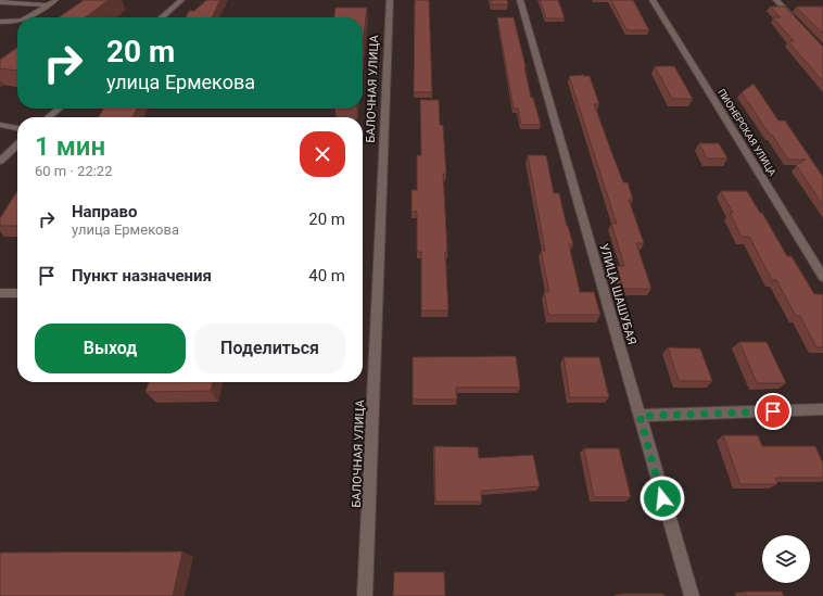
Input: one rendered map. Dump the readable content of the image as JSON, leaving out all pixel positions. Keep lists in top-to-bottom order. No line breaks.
{"streets":{"street":["БАЛОЧНАЯ УЛИЦА","ПИОНЕРСКАЯ УЛИЦА","УЛИЦА ШАШУБАЯ"]},"page":{"turn":["20 m","улица Ермекова"],"heading":["1 мин","60 m · 22:22"],"list":[{"name":"Направо","note":"улица Ермекова","value":"20 m"},{"name":"Пункт назначения","value":"40 m"}],"buttons":["Выход","Поделиться"]}}
